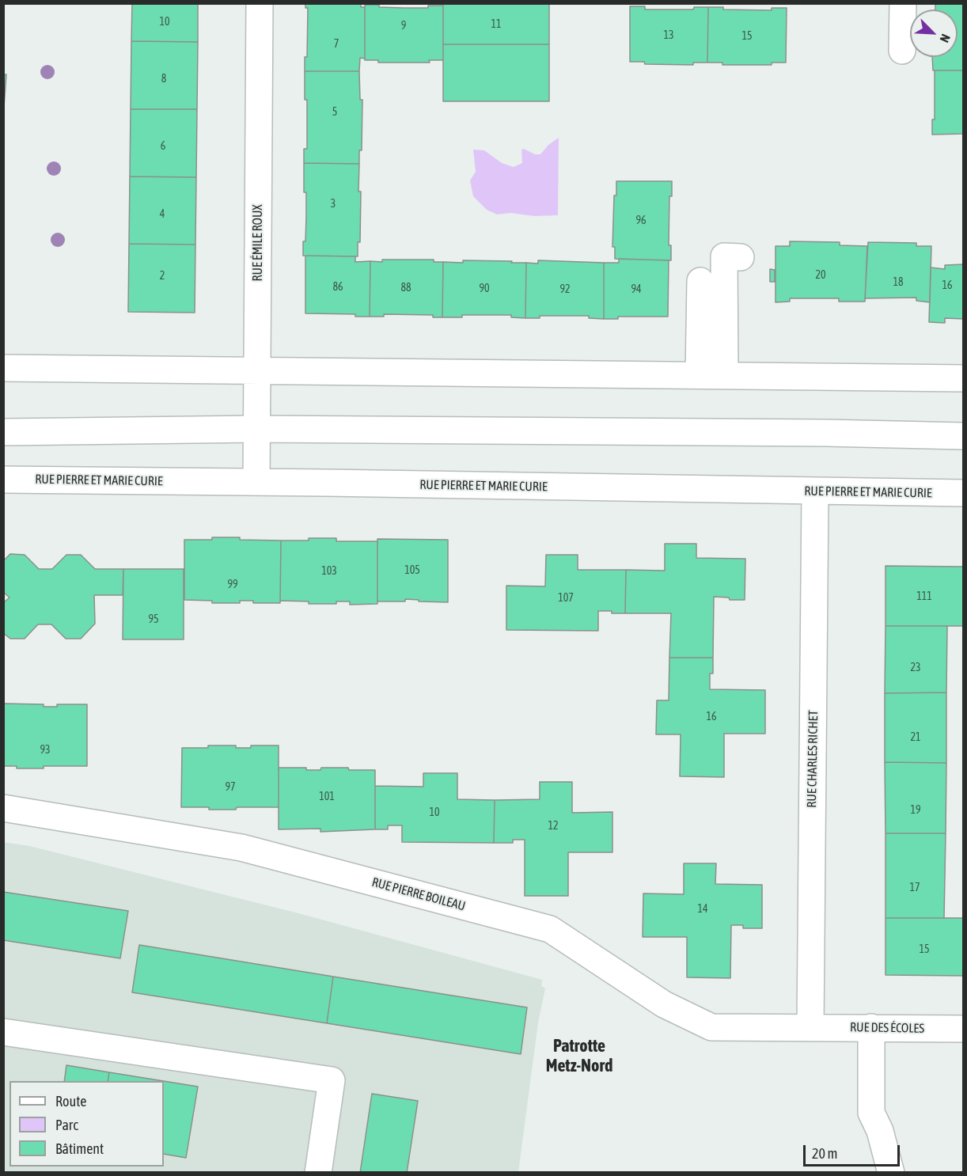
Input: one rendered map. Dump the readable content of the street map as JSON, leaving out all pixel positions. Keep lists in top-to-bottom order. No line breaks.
{"streets":{"street":["RUE ÉMILE ROUX","RUE PIERRE ET MARIE CURIE","RUE CHARLES RICHET","RUE PIERRE BOILEAU","RUE DES ÉCOLES"]},"crossings":[["RUE ÉMILE ROUX","RUE PIERRE ET MARIE CURIE"],["RUE PIERRE ET MARIE CURIE","RUE CHARLES RICHET"],["RUE CHARLES RICHET","RUE PIERRE BOILEAU"],["RUE CHARLES RICHET","RUE DES ÉCOLES"],["RUE PIERRE BOILEAU","RUE DES ÉCOLES"]],"districts":["Patrotte Metz-Nord"],"house_numbers":["10","11","9","13","15","7","8","5","6","3","4","96","20","2","18","16","86","88","90","92","94","105","103","99","111","107","95","23","16","21","93","97","101","19","10","12","17","14","15"],"legend":["Route","Parc","Bâtiment"],"scale_bar":"20 m","north":"bottom right"}
